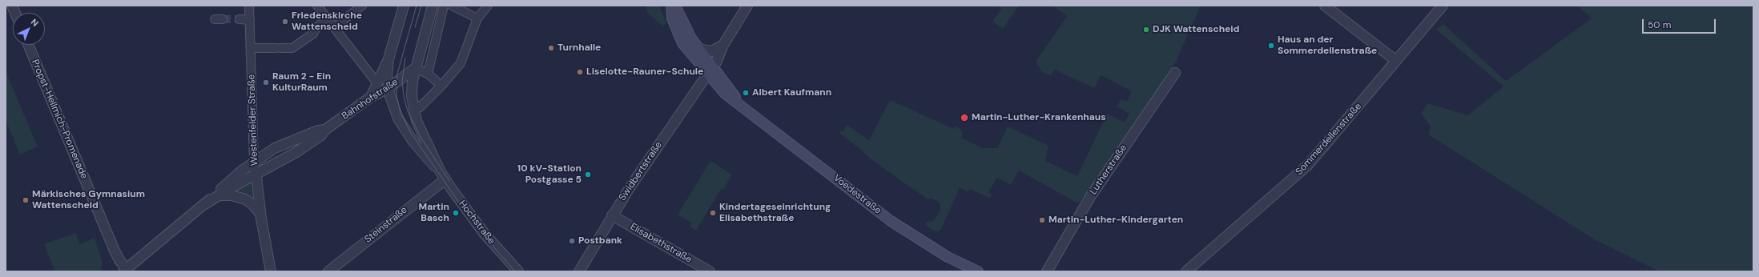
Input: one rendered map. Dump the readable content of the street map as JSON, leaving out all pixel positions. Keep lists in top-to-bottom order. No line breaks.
{"streets":{"main road":["Voedestraße"],"street":["Bahnhofstraße","Propst-Hellmich-Promenade","Westenfelder Straße","Sommerdellenstraße","Lutherstraße","Swidbertstraße","Hochstraße","Steinstraße","Elisabethstraße"]},"crossings":[["Bahnhofstraße","Propst-Hellmich-Promenade"],["Bahnhofstraße","Westenfelder Straße"],["Bahnhofstraße","Hochstraße"],["Swidbertstraße","Voedestraße"],["Swidbertstraße","Elisabethstraße"],["Hochstraße","Steinstraße"]],"places":["Friedenskirche Wattenscheid","DJK Wattenscheid","Haus an der Sommerdellenstraße","Turnhalle","Liselotte-Rauner-Schule","Raum 2 - Ein KulturRaum","Albert Kaufmann","Martin-Luther-Krankenhaus","10 kV-Station Postgasse 5","Märkisches Gymnasium Wattenscheid","Martin Basch","Kindertageseinrichtung Elisabethstraße","Martin-Luther-Kindergarten","Postbank"],"scale_bar":"50 m","north":"top right"}
